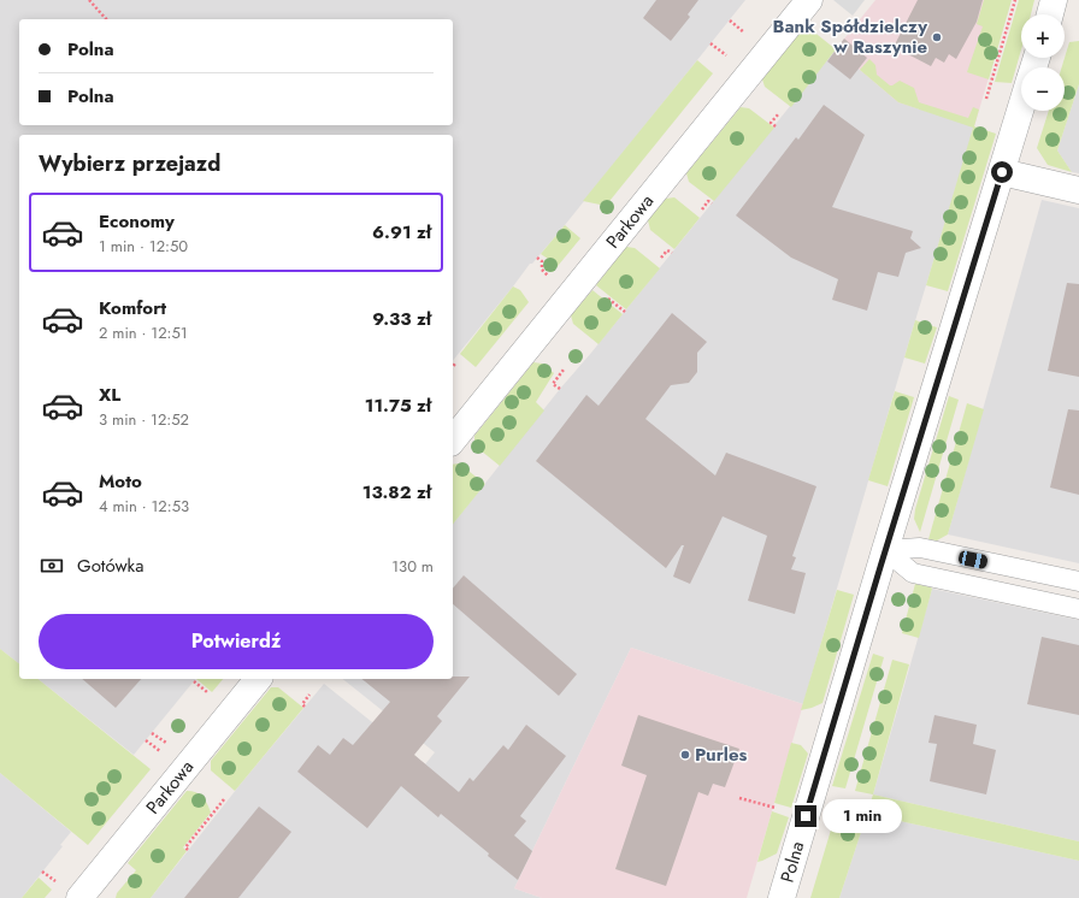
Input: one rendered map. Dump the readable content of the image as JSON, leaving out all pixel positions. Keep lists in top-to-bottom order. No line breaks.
{"streets":{"street":["Parkowa","Polna"]},"places":["Bank Spółdzielczy w Raszynie","Purles"],"page":{"map_buttons":["+","−"],"banner":["Polna","Polna"],"heading":"Wybierz przejazd","list":[{"name":"Economy","note":"1 min · 12:50","value":"6.91 zł"},{"name":"Komfort","note":"2 min · 12:51","value":"9.33 zł"},{"name":"XL","note":"3 min · 12:52","value":"11.75 zł"},{"name":"Moto","note":"4 min · 12:53","value":"13.82 zł"}],"pay":["Gotówka","130 m"],"buttons":"Potwierdź","bubble":"1 min"}}
